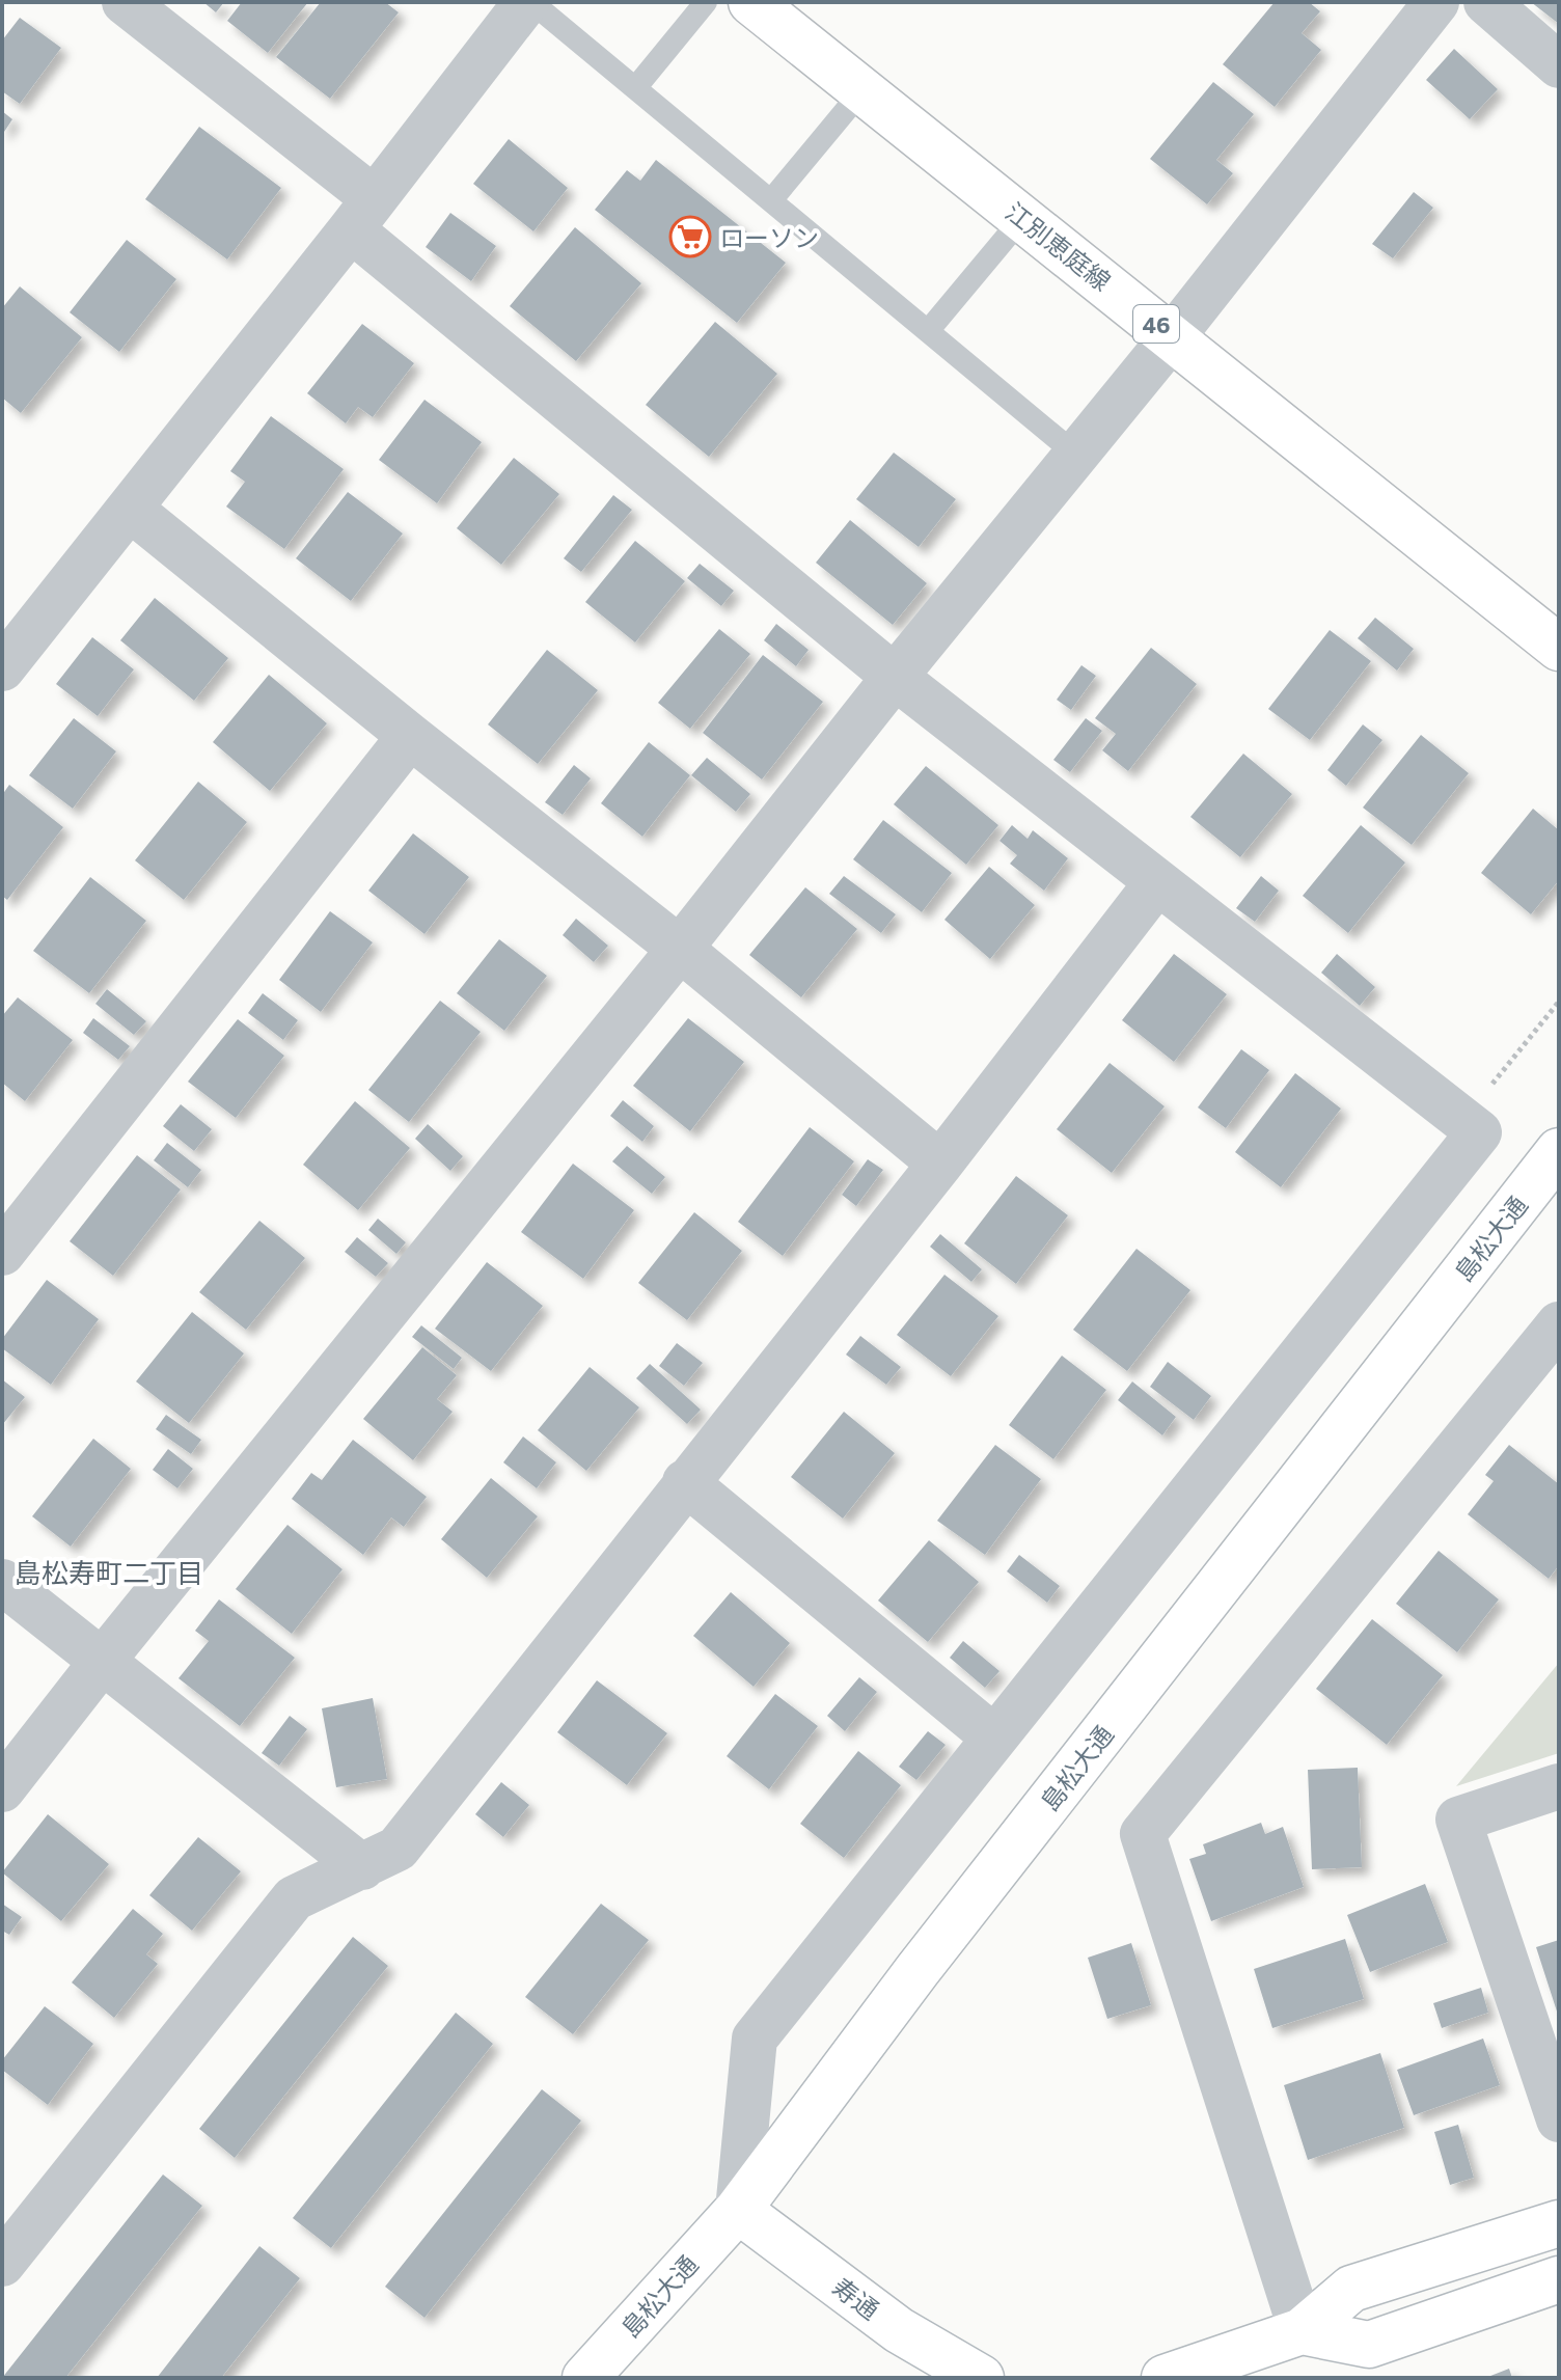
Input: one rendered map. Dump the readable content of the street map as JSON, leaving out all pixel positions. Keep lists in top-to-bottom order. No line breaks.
{"streets":{"street":["江別恵庭線","46","島松大通","寿通"]},"crossings":[["島松大通","寿通"]],"districts":["島松寿町二丁目"],"places":{"supermarket":["ローソン"]}}
